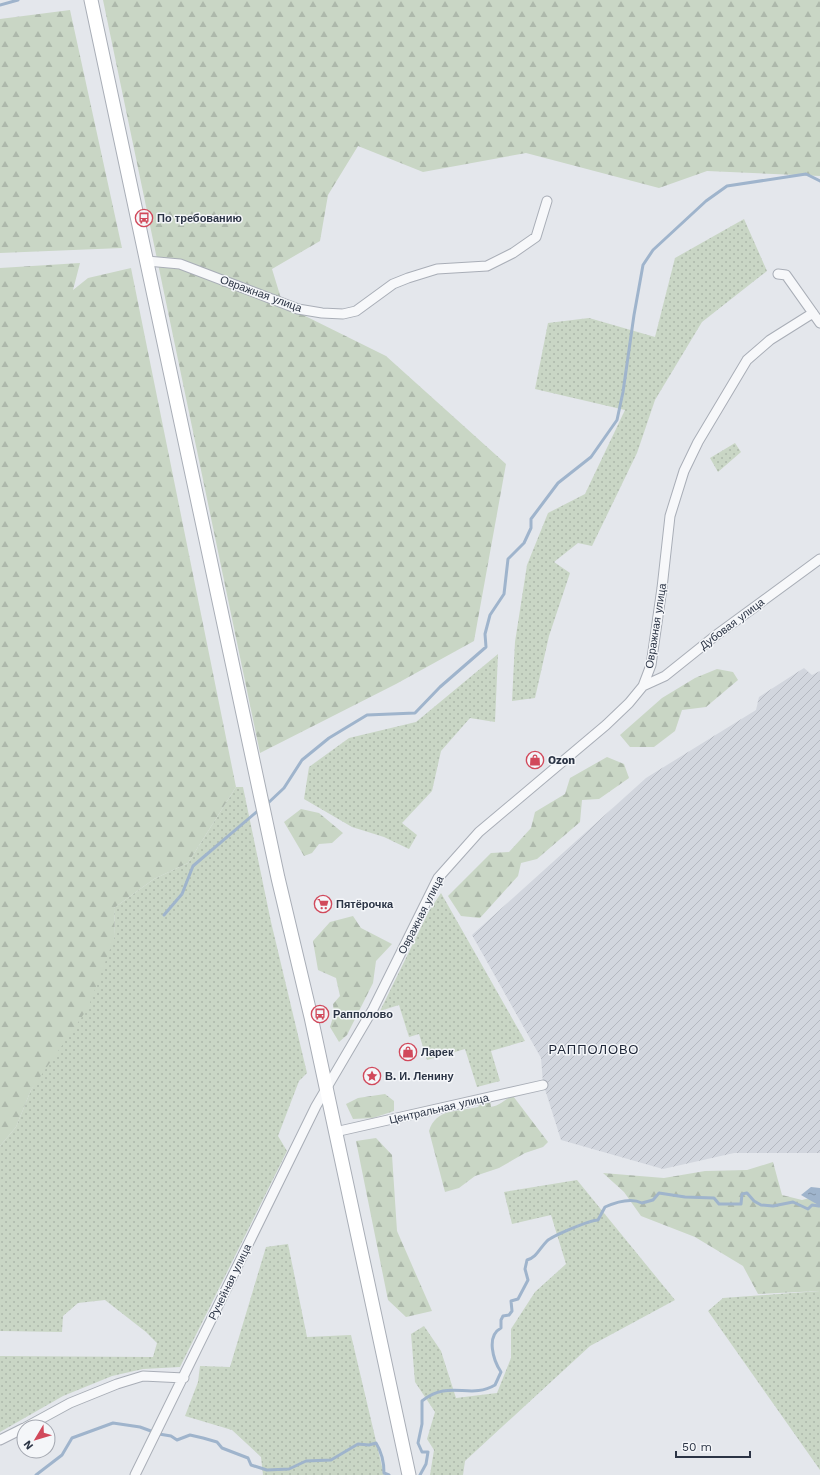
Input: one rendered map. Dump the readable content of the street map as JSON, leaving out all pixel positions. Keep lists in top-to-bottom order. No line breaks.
{"streets":{"street":["Овражная улица","Дубовая улица","Центральная улица","Ручейная улица"]},"crossings":[["Овражная улица","Дубовая улица"],["Овражная улица","Ручейная улица"]],"districts":["РАППОЛОВО"],"places":{"bus stop":["По требованию","Рапполово"],"shop":["Ozon","Ларек"],"supermarket":["Пятёрочка"],"place":["В. И. Ленину"]},"scale_bar":"50 m","north":"bottom left"}
